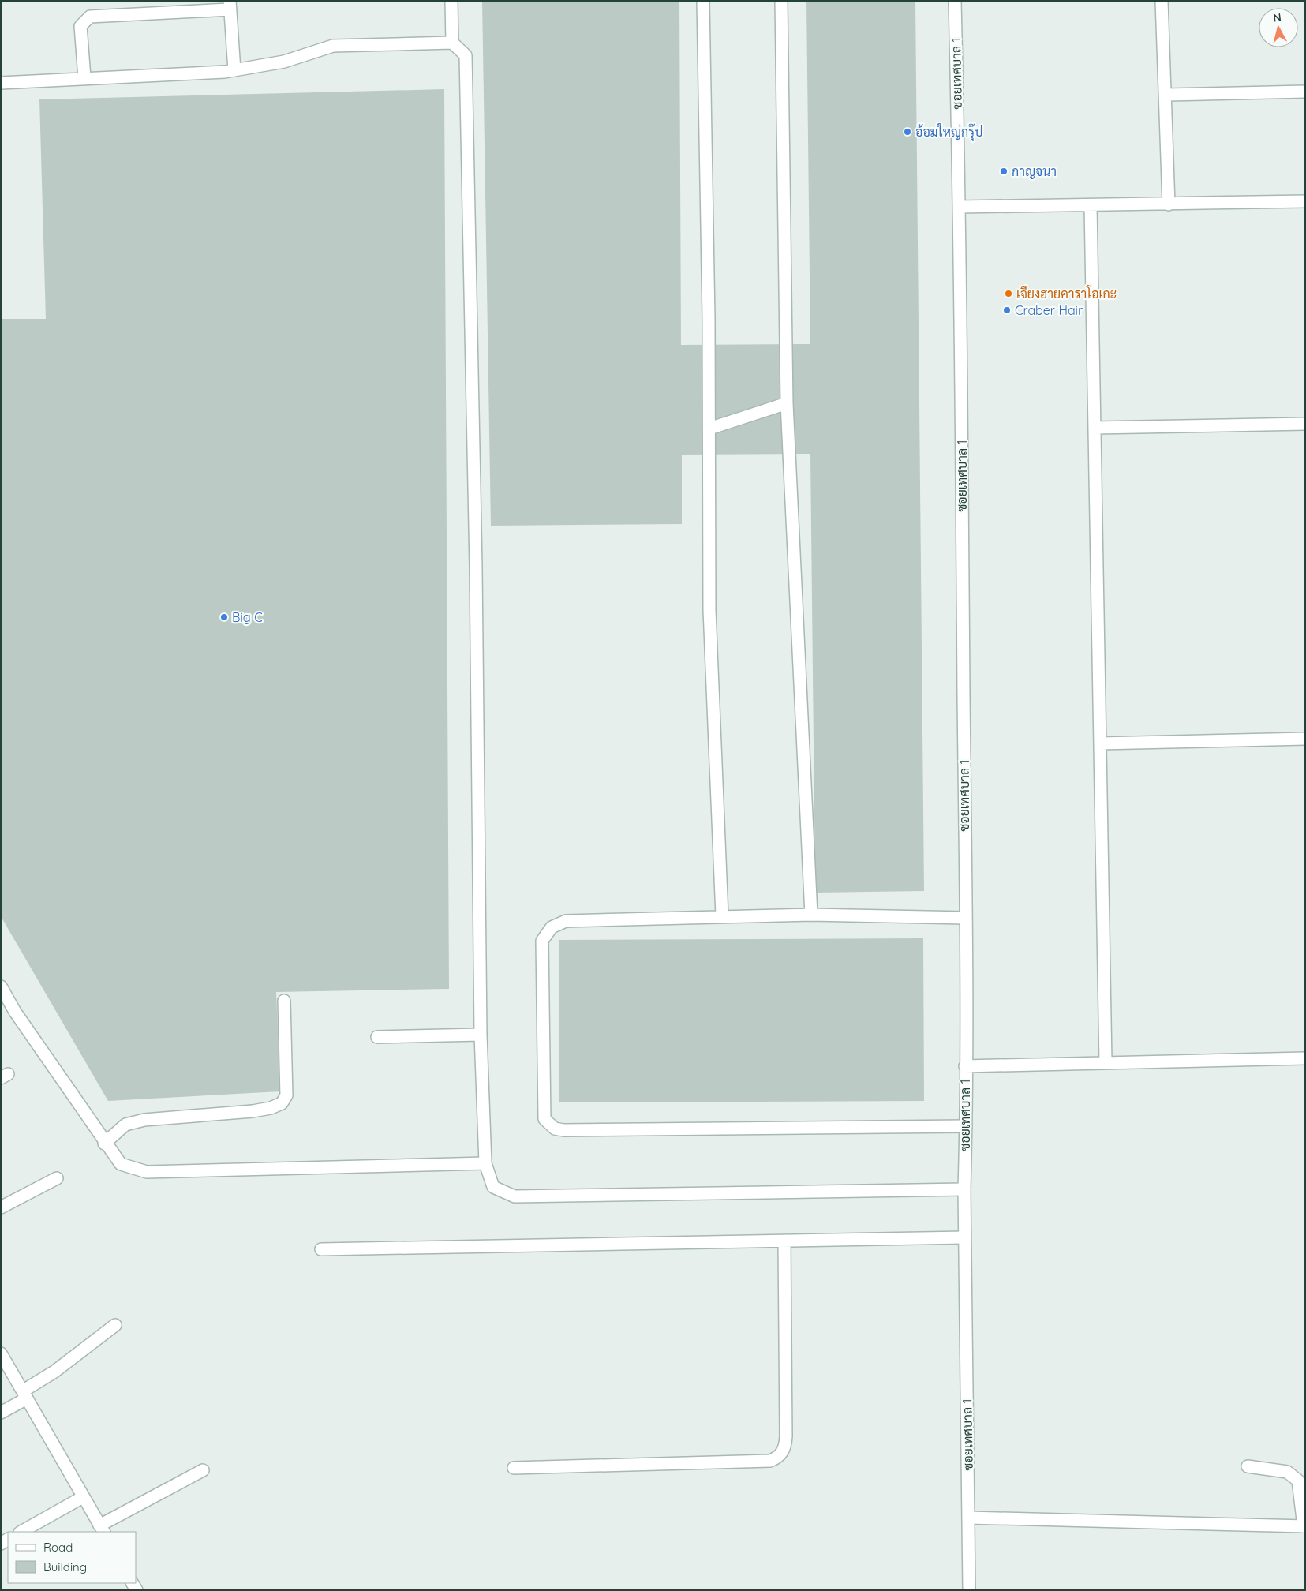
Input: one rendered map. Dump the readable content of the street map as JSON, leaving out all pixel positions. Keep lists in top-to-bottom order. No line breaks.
{"streets":{"street":["ซอยเทศบาล 1"]},"places":["อ้อมใหญ่กรุ๊ป","กาญจนา","เจียงฮายคาราโอเกะ","Craber Hair","Big C"],"legend":["Road","Building"],"north":"top"}
